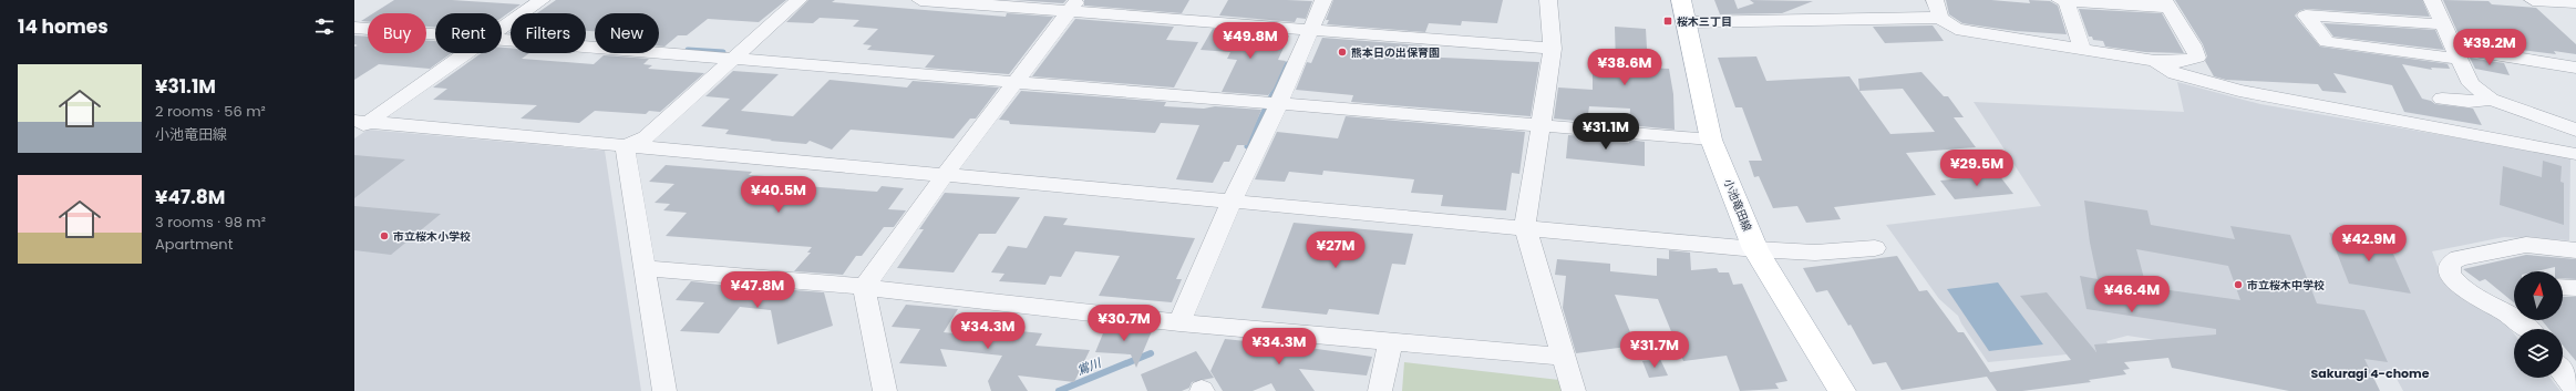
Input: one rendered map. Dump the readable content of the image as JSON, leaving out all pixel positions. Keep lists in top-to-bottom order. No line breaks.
{"streets":{"main road":["小池竜田線"]},"districts":["Sakuragi 4-chome"],"water":["鴬川"],"places":{"transit":["桜木三丁目"],"other":["熊本日の出保育園","市立桜木小学校","市立桜木中学校"]},"north":"top","page":{"heading":"14 homes","chip":["Buy","Rent","Filters","New"],"price":["¥49.8M","¥39.2M","¥38.6M","¥31.1M","¥29.5M","¥40.5M","¥42.9M","¥27M","¥47.8M","¥46.4M","¥30.7M","¥34.3M","¥34.3M","¥31.7M"],"list":[{"name":"¥31.1M","note":"2 rooms · 56 m² · 小池竜田線"},{"name":"¥47.8M","note":"3 rooms · 98 m² · Apartment"}]}}
